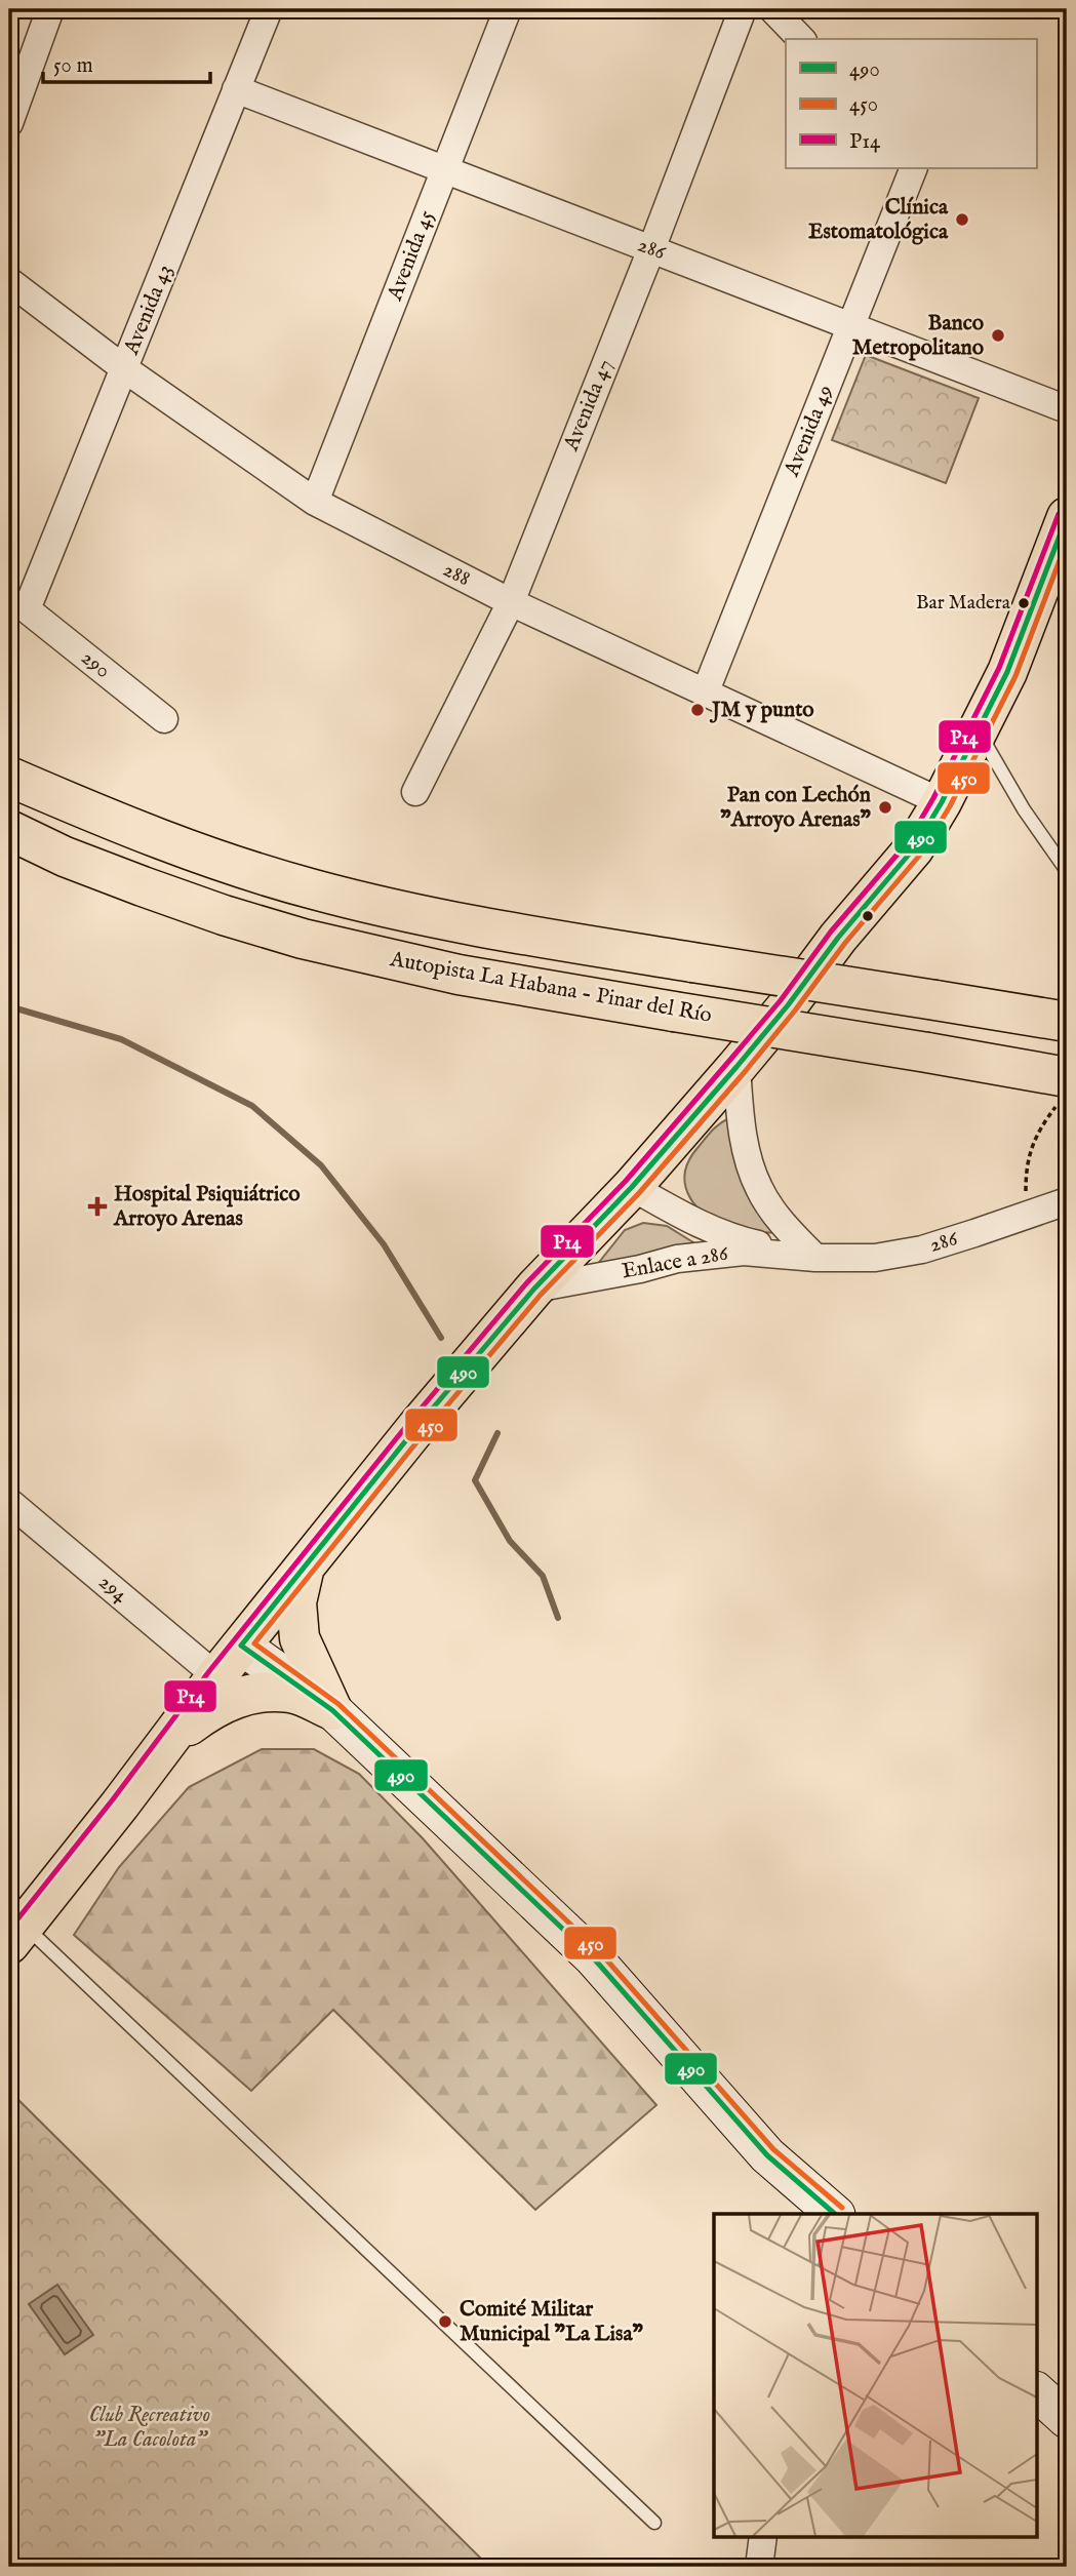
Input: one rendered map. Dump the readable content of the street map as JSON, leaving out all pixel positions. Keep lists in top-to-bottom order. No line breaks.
{"streets":{"main road":["Autopista La Habana - Pinar del Río"],"street":["286","Avenida 45","Avenida 43","Avenida 47","Avenida 49","288","290","Enlace a 286","294"]},"crossings":[["286","Avenida 45"],["286","Avenida 43"],["286","Avenida 47"],["286","Avenida 49"],["286","Enlace a 286"],["Avenida 45","288"],["Avenida 43","288"],["Avenida 43","290"],["Avenida 47","288"],["Avenida 49","288"]],"parks":["Club Recreativo \"La Cacolota\""],"places":{"other":["Clínica Estomatológica","Banco Metropolitano","Bar Madera","JM y punto","Pan con Lechón \"Arroyo Arenas\"","Comité Militar Municipal \"La Lisa\""],"health":["Hospital Psiquiátrico Arroyo Arenas"]},"lines":["transit line P14","transit line 490","transit line 450"],"legend":["490","450","P14"],"scale_bar":"50 m"}
